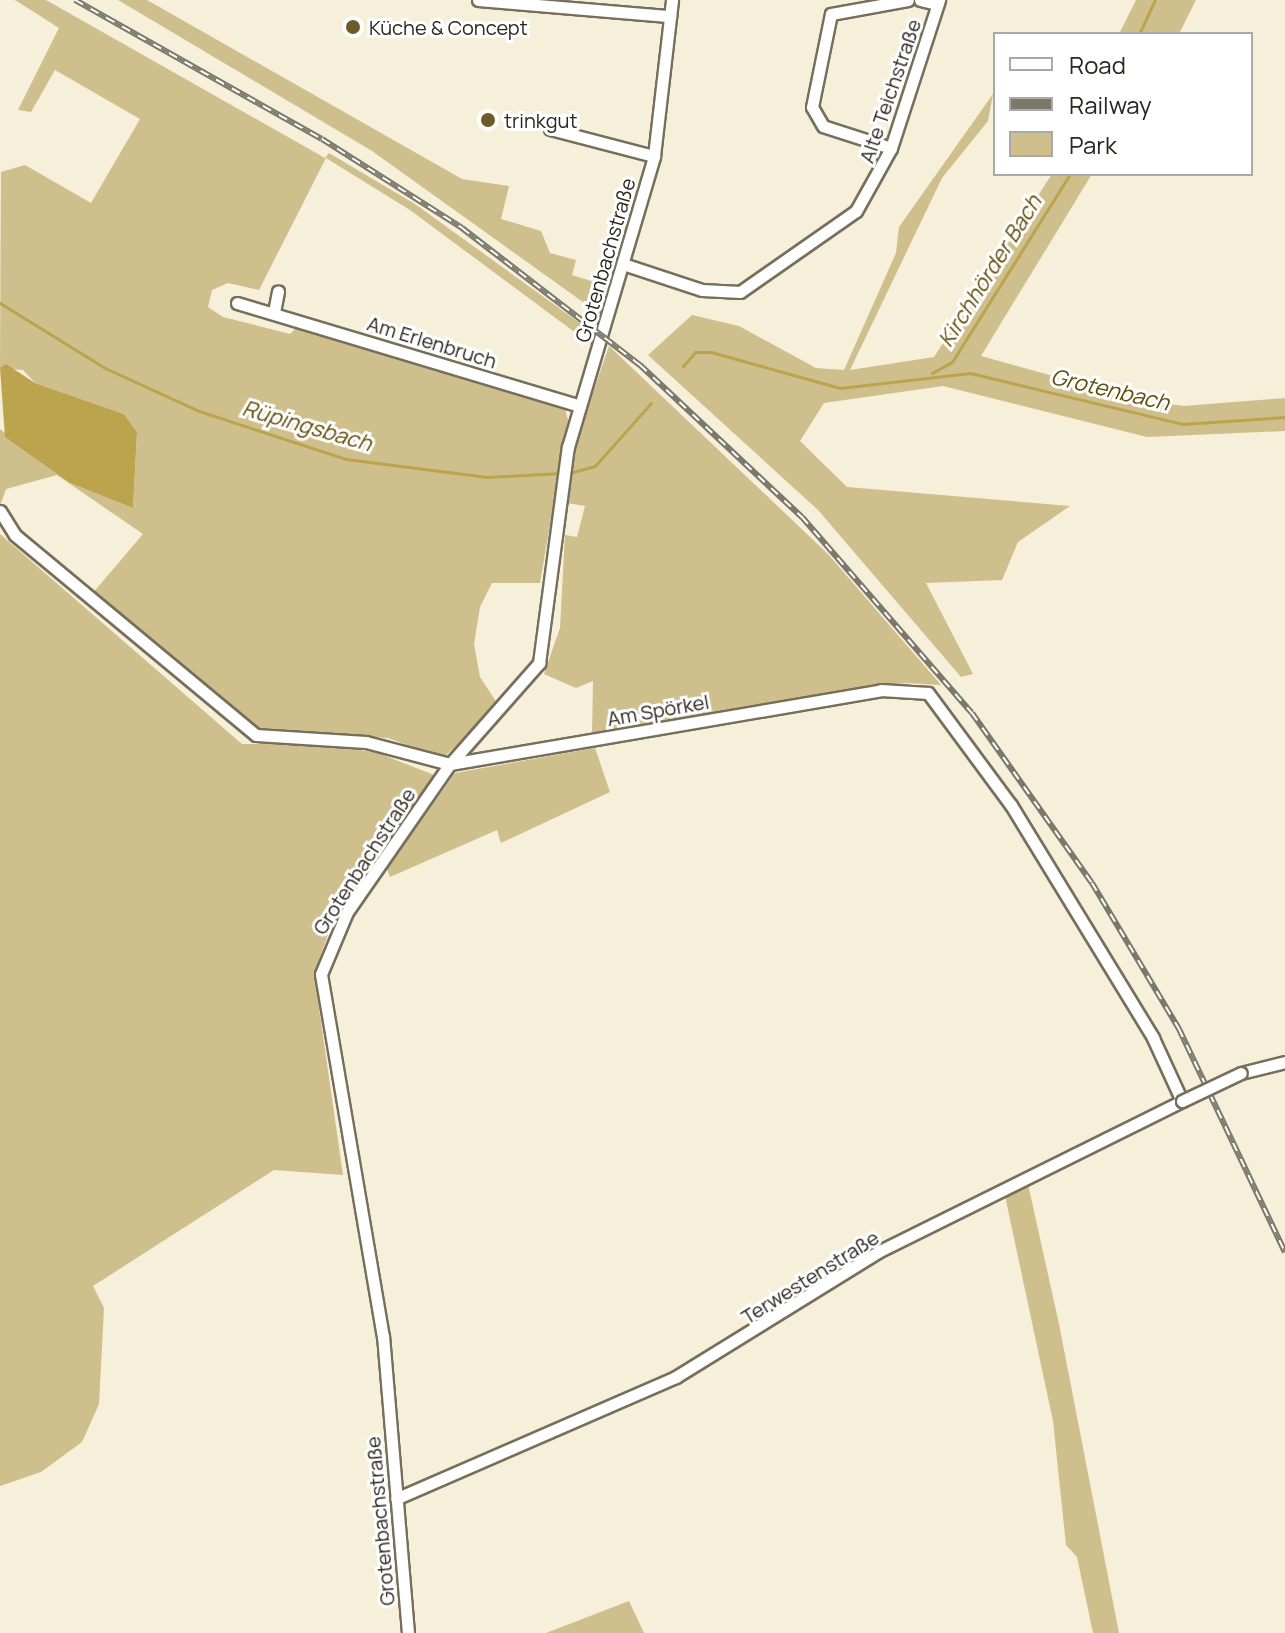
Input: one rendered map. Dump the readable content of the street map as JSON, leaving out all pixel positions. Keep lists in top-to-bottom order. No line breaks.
{"streets":{"street":["Alte Teichstraße","Grotenbachstraße","Am Erlenbruch","Am Spörkel","Terwestenstraße"]},"crossings":[["Alte Teichstraße","Grotenbachstraße"],["Grotenbachstraße","Am Erlenbruch"],["Grotenbachstraße","Am Spörkel"],["Grotenbachstraße","Terwestenstraße"],["Am Spörkel","Terwestenstraße"]],"water":["Kirchhörder Bach","Grotenbach","Rüpingsbach"],"places":["Küche & Concept","trinkgut"],"legend":["Road","Railway","Park"]}
